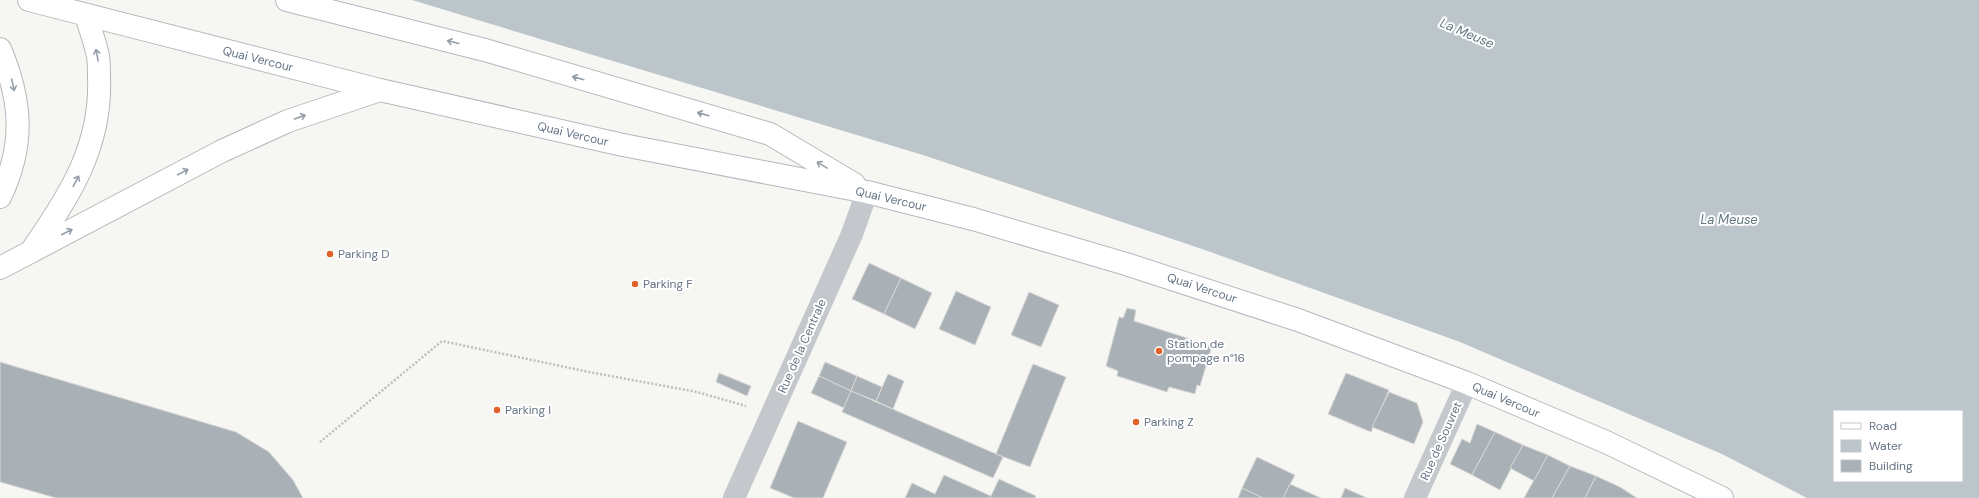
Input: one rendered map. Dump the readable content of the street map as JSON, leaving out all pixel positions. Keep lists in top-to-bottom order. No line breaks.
{"streets":{"main road":["Quai Vercour"],"street":["Rue de la Centrale","Rue de Souvret"]},"crossings":[["Quai Vercour","Rue de la Centrale"],["Quai Vercour","Rue de Souvret"]],"water":["La Meuse"],"places":["Parking D","Parking F","Station de pompage n°16","Parking I","Parking Z"],"legend":["Road","Water","Building"]}
